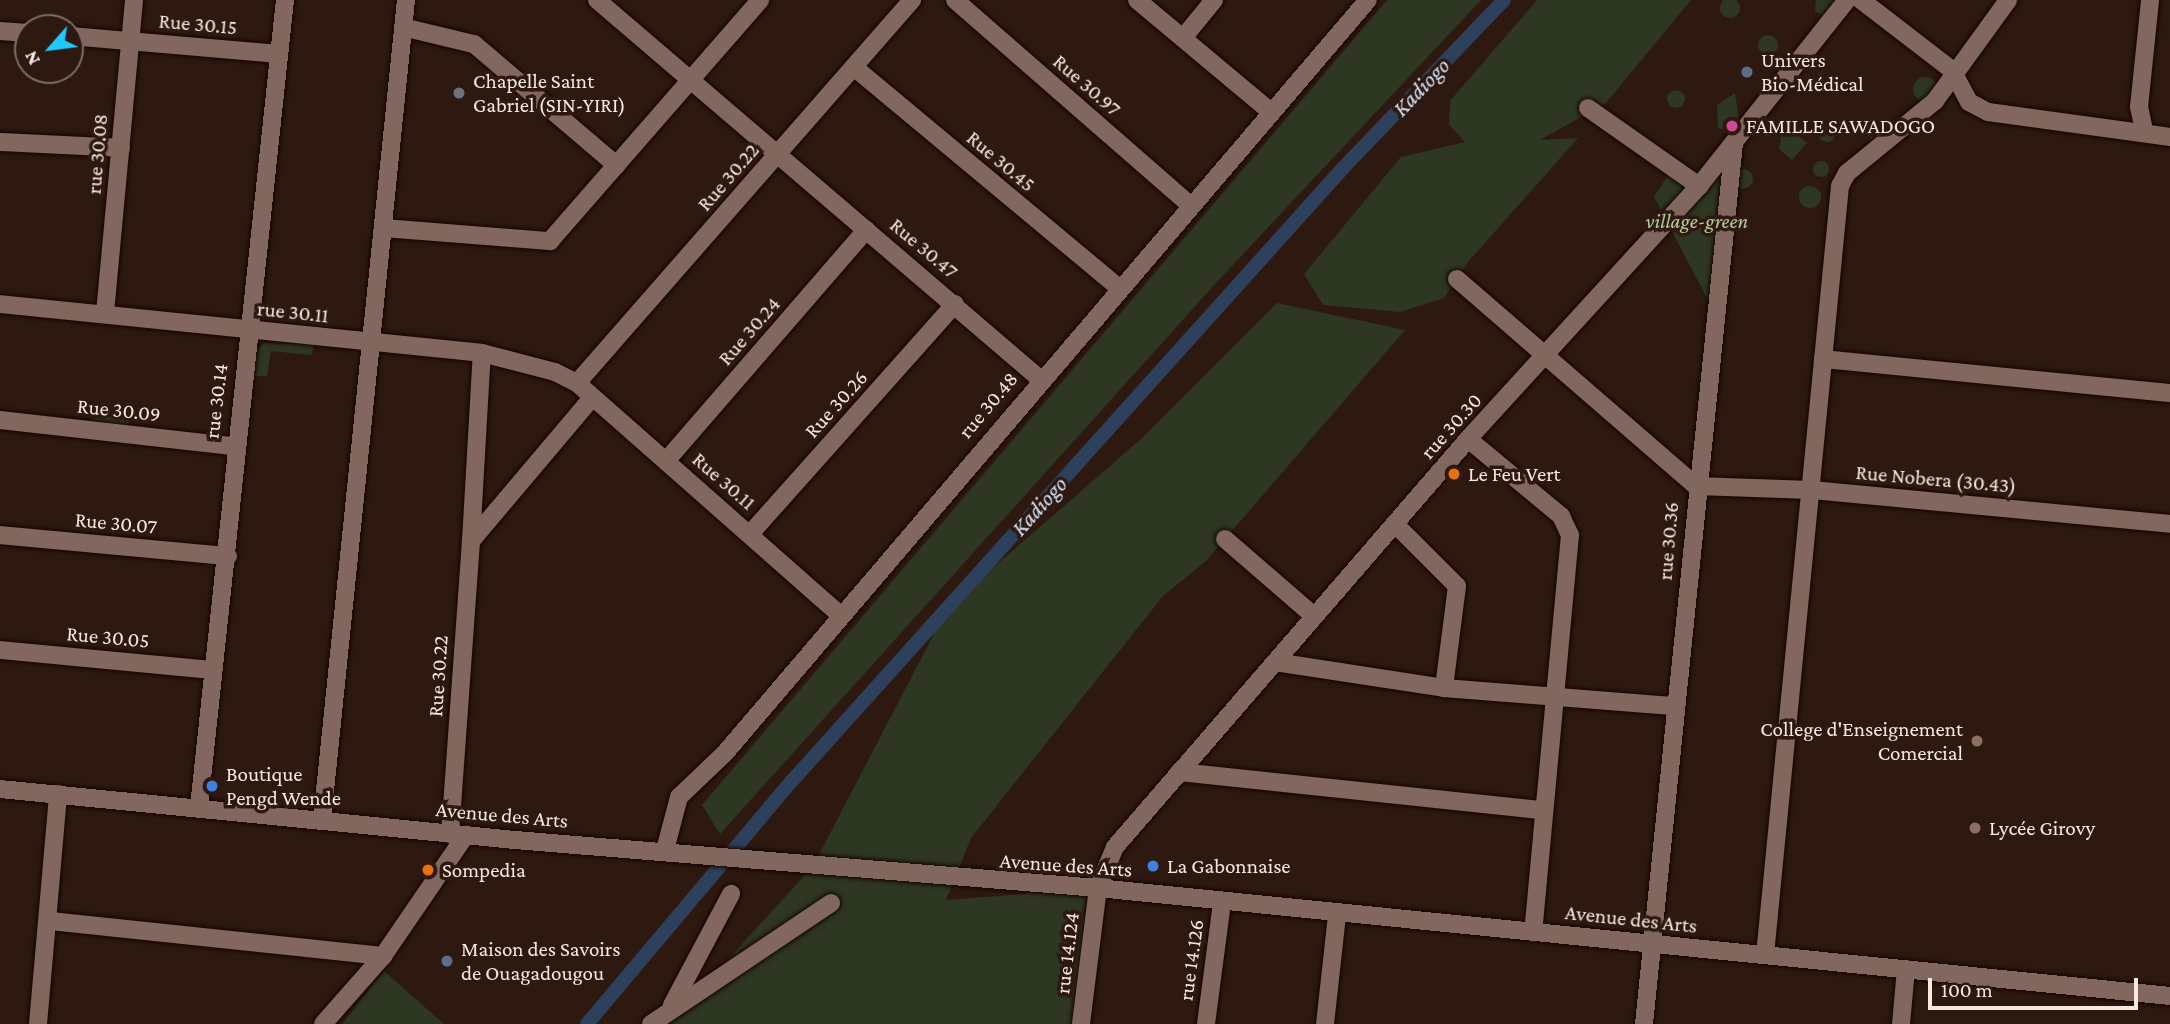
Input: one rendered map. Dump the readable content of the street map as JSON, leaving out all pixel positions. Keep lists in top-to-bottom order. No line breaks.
{"streets":{"street":["Rue 30.15","Rue 30.97","rue 30.08","Rue 30.45","Rue 30.22","Rue 30.47","rue 30.11","Rue 30.24","rue 30.14","Rue 30.26","rue 30.48","Rue 30.09","rue 30.30","Rue Nobera (30.43)","Rue 30.11","Rue 30.07","rue 30.36","Rue 30.05","Avenue des Arts","rue 14.124","rue 14.126"]},"crossings":[["Rue 30.15","rue 30.08"],["Rue 30.15","rue 30.14"],["Rue 30.97","rue 30.48"],["rue 30.08","rue 30.11"],["Rue 30.45","Rue 30.22"],["Rue 30.45","rue 30.48"],["Rue 30.22","Rue 30.47"],["Rue 30.22","rue 30.11"],["Rue 30.22","Rue 30.11"],["Rue 30.22","Avenue des Arts"],["Rue 30.47","Rue 30.24"],["Rue 30.47","Rue 30.26"],["Rue 30.47","rue 30.48"],["rue 30.11","rue 30.14"],["rue 30.11","Rue 30.11"],["Rue 30.24","Rue 30.11"],["rue 30.14","Rue 30.09"],["rue 30.14","Rue 30.07"],["rue 30.14","Rue 30.05"],["rue 30.14","Avenue des Arts"],["Rue 30.26","Rue 30.11"],["rue 30.48","Rue 30.11"],["rue 30.48","Avenue des Arts"],["rue 30.30","rue 30.36"],["rue 30.30","Avenue des Arts"],["rue 30.30","rue 14.124"],["Rue Nobera (30.43)","rue 30.36"],["rue 30.36","Avenue des Arts"],["Avenue des Arts","rue 14.124"],["Avenue des Arts","rue 14.126"]],"water":["Kadiogo"],"parks":["village-green"],"places":["Univers Bio-Médical","Chapelle Saint Gabriel (SIN-YIRI)","FAMILLE SAWADOGO","Le Feu Vert","College d'Enseignement Comercial","Boutique Pengd Wende","Lycée Girovy","La Gabonnaise","Sompedia","Maison des Savoirs de Ouagadougou"],"scale_bar":"100 m","north":"bottom left"}
